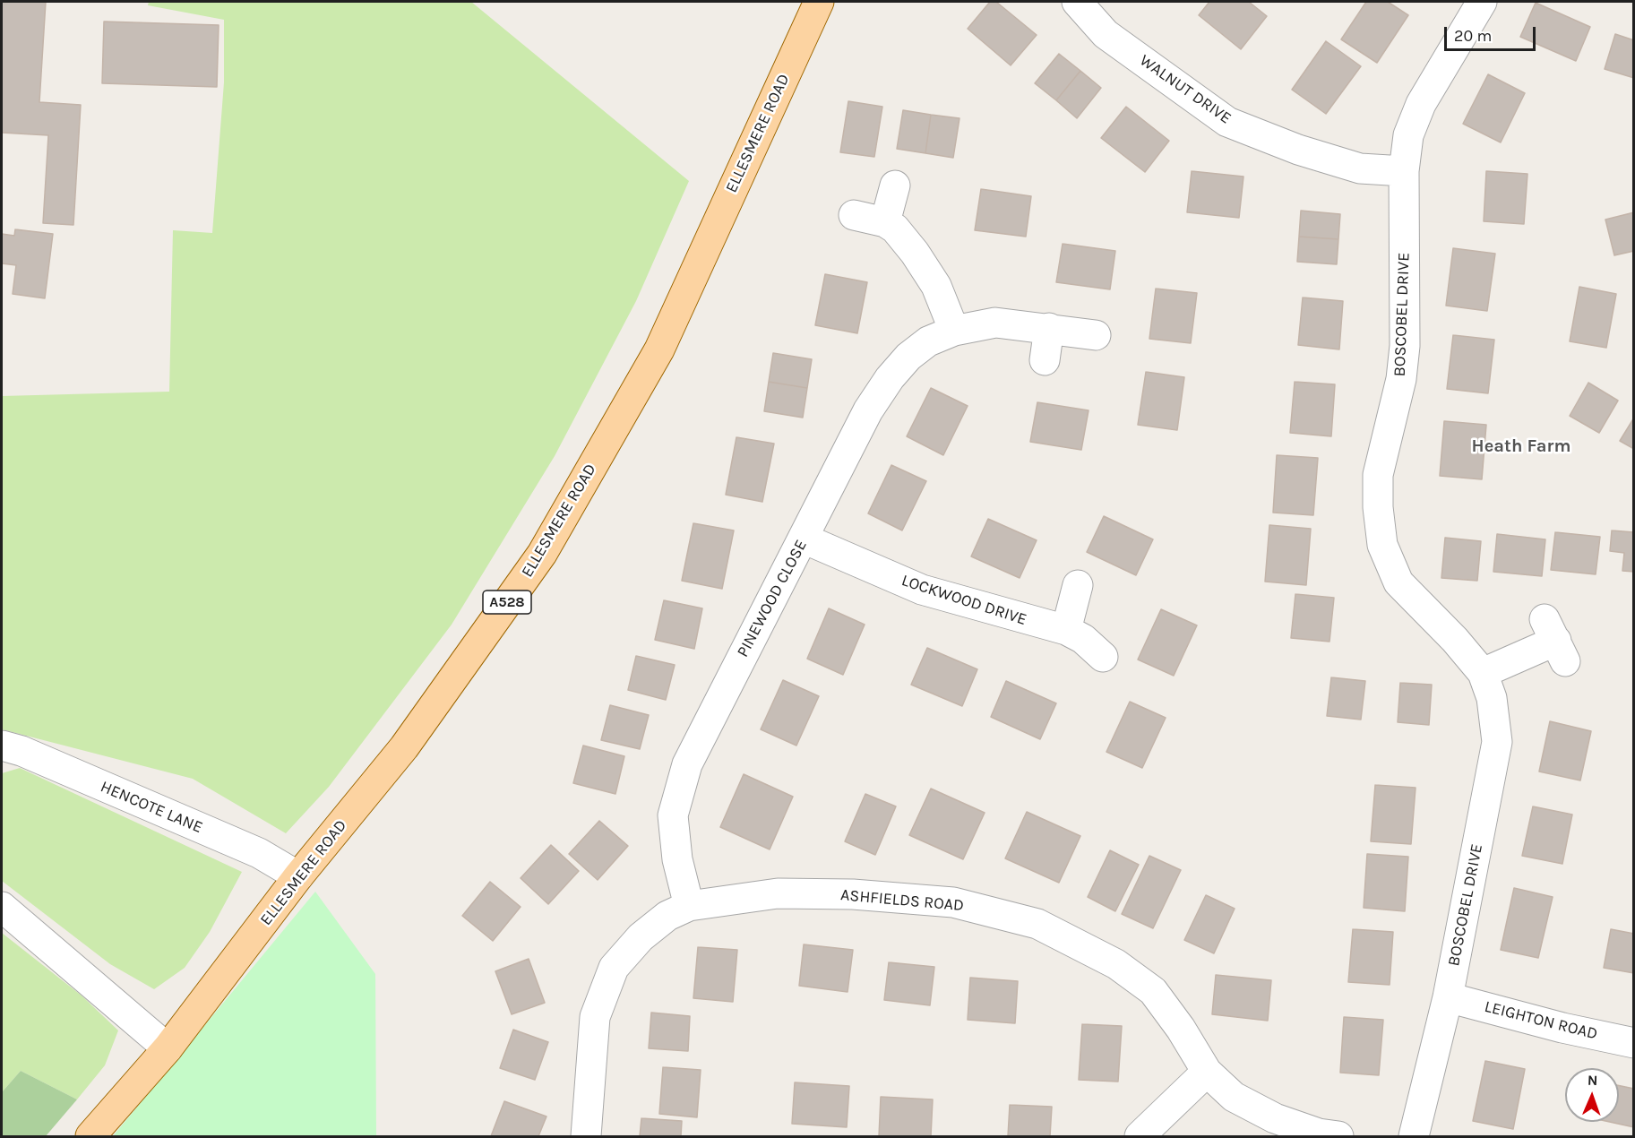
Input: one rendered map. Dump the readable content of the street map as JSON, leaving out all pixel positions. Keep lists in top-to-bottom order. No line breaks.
{"streets":{"main road":["ELLESMERE ROAD","A528"],"street":["WALNUT DRIVE","BOSCOBEL DRIVE","PINEWOOD CLOSE","LOCKWOOD DRIVE","HENCOTE LANE","ASHFIELDS ROAD","LEIGHTON ROAD"]},"crossings":[["WALNUT DRIVE","BOSCOBEL DRIVE"],["ELLESMERE ROAD","HENCOTE LANE"],["BOSCOBEL DRIVE","LEIGHTON ROAD"],["PINEWOOD CLOSE","LOCKWOOD DRIVE"],["PINEWOOD CLOSE","ASHFIELDS ROAD"]],"districts":["Heath Farm"],"scale_bar":"20 m","north":"top"}
